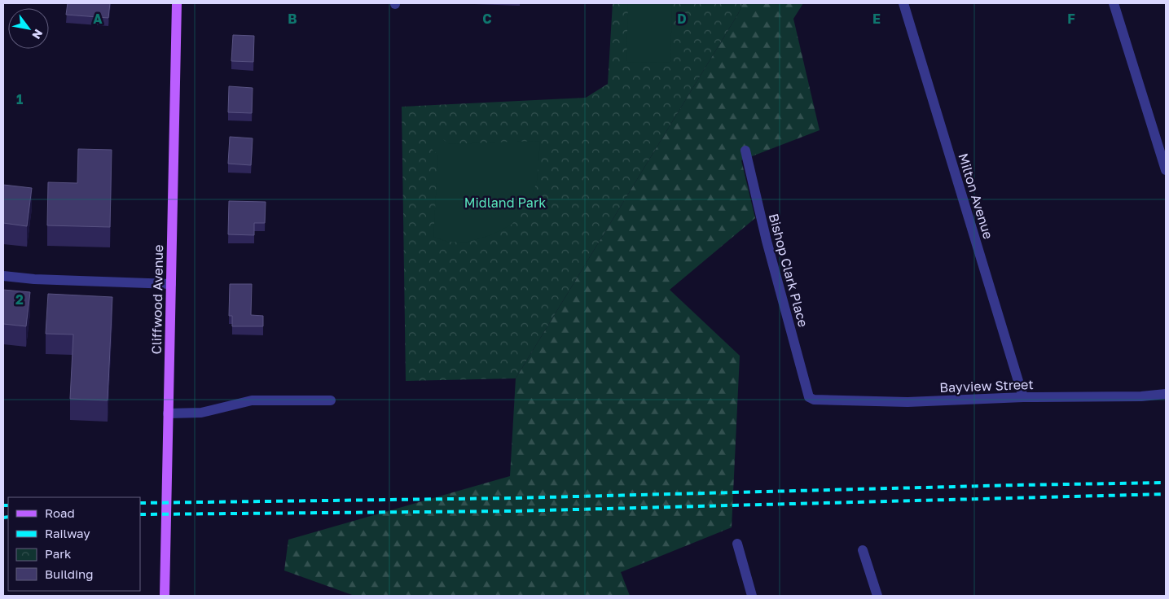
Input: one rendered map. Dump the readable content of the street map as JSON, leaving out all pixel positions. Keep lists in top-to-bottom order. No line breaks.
{"streets":{"main road":["Cliffwood Avenue"],"street":["Milton Avenue","Bishop Clark Place","Bayview Street"]},"crossings":[["Milton Avenue","Bayview Street"],["Bishop Clark Place","Bayview Street"]],"parks":["Midland Park"],"legend":["Road","Railway","Park","Building"],"north":"bottom right","grid":{"columns":["A","B","C","D","E","F"],"rows":["1","2"]}}
